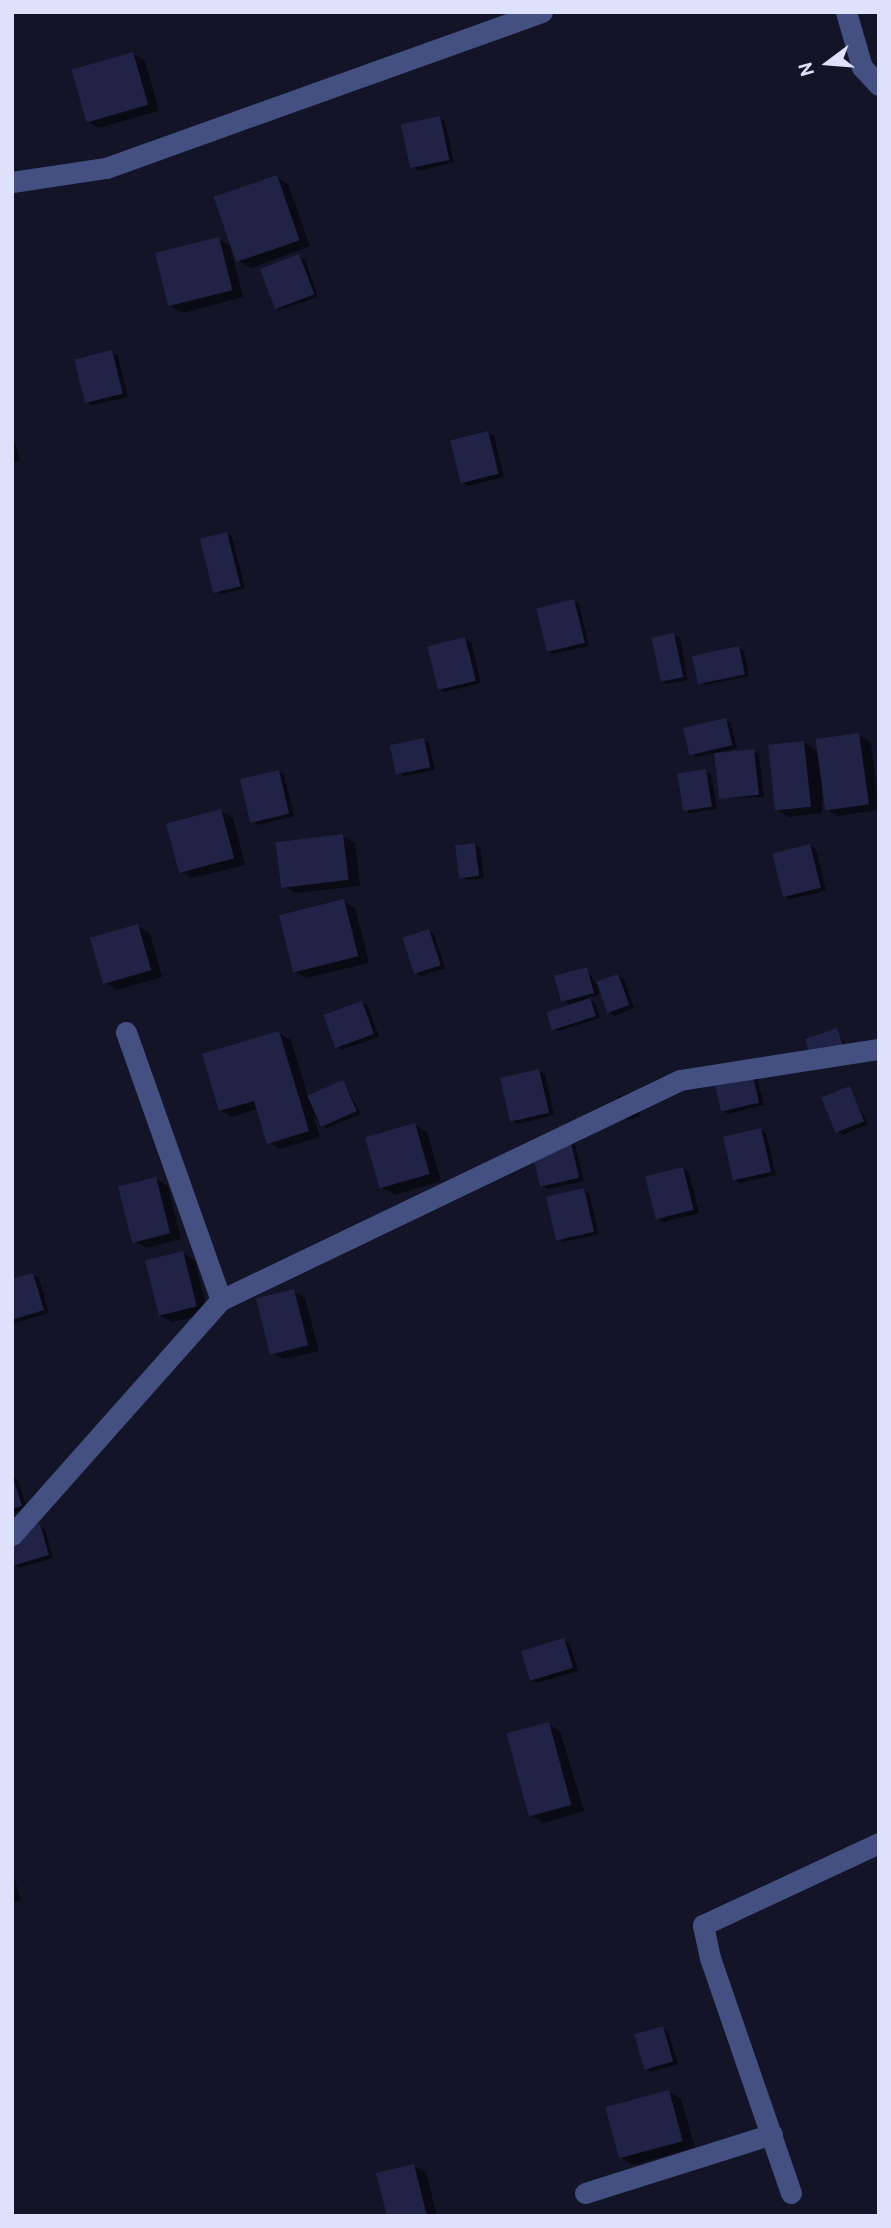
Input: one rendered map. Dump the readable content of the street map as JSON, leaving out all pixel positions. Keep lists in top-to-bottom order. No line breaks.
{"north":"left"}
